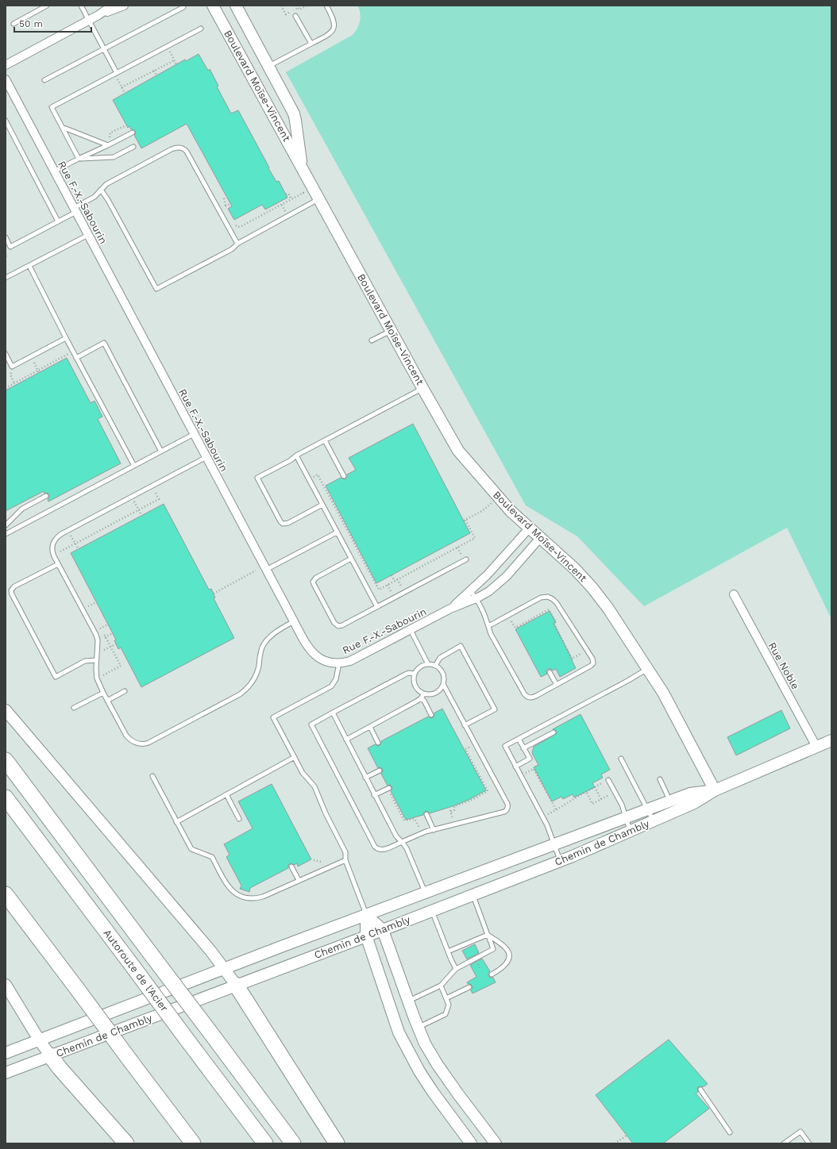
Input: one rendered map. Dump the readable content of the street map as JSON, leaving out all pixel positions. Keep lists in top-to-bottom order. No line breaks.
{"streets":{"highway":["Autoroute de l'Acier"],"street":["Boulevard Moïse-Vincent","Rue F.-X.-Sabourin","Rue Noble","Chemin de Chambly"]},"crossings":[["Boulevard Moïse-Vincent","Rue F.-X.-Sabourin"],["Boulevard Moïse-Vincent","Chemin de Chambly"],["Rue Noble","Chemin de Chambly"]],"scale_bar":"50 m"}
